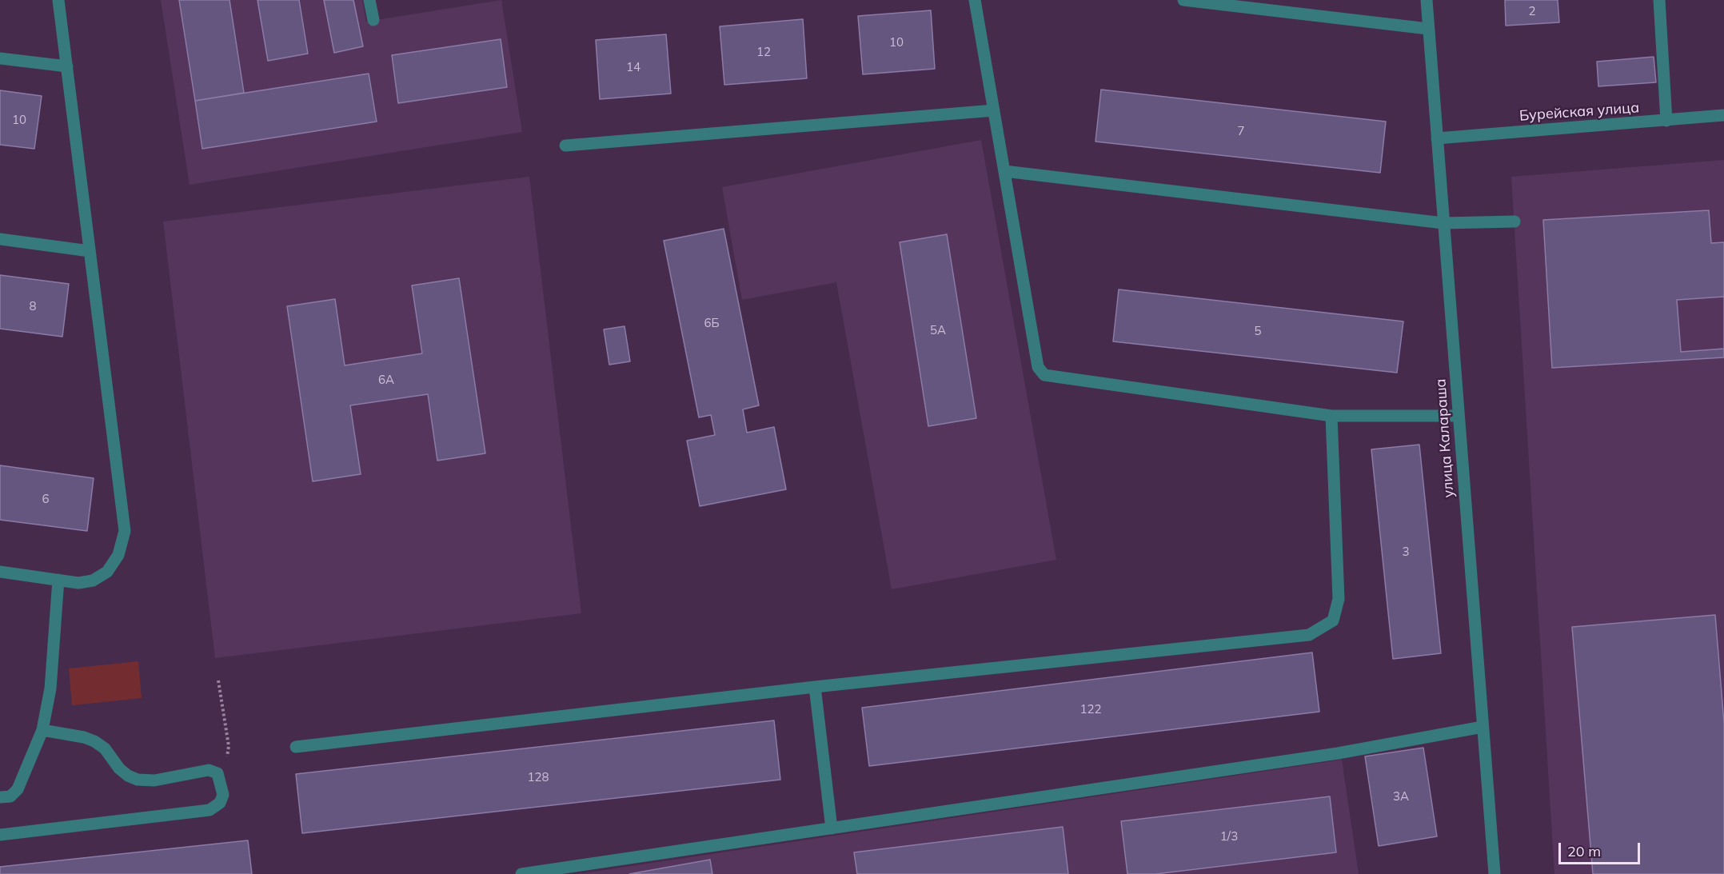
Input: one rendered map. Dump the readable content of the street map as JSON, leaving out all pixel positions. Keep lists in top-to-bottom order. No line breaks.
{"streets":{"street":["Бурейская улица","улица Калараша"]},"crossings":[["Бурейская улица","улица Калараша"]],"house_numbers":["2","10","12","14","10","7","8","6Б","5А","5","6А","6","3","122","128","3А","1/3"],"scale_bar":"20 m"}
